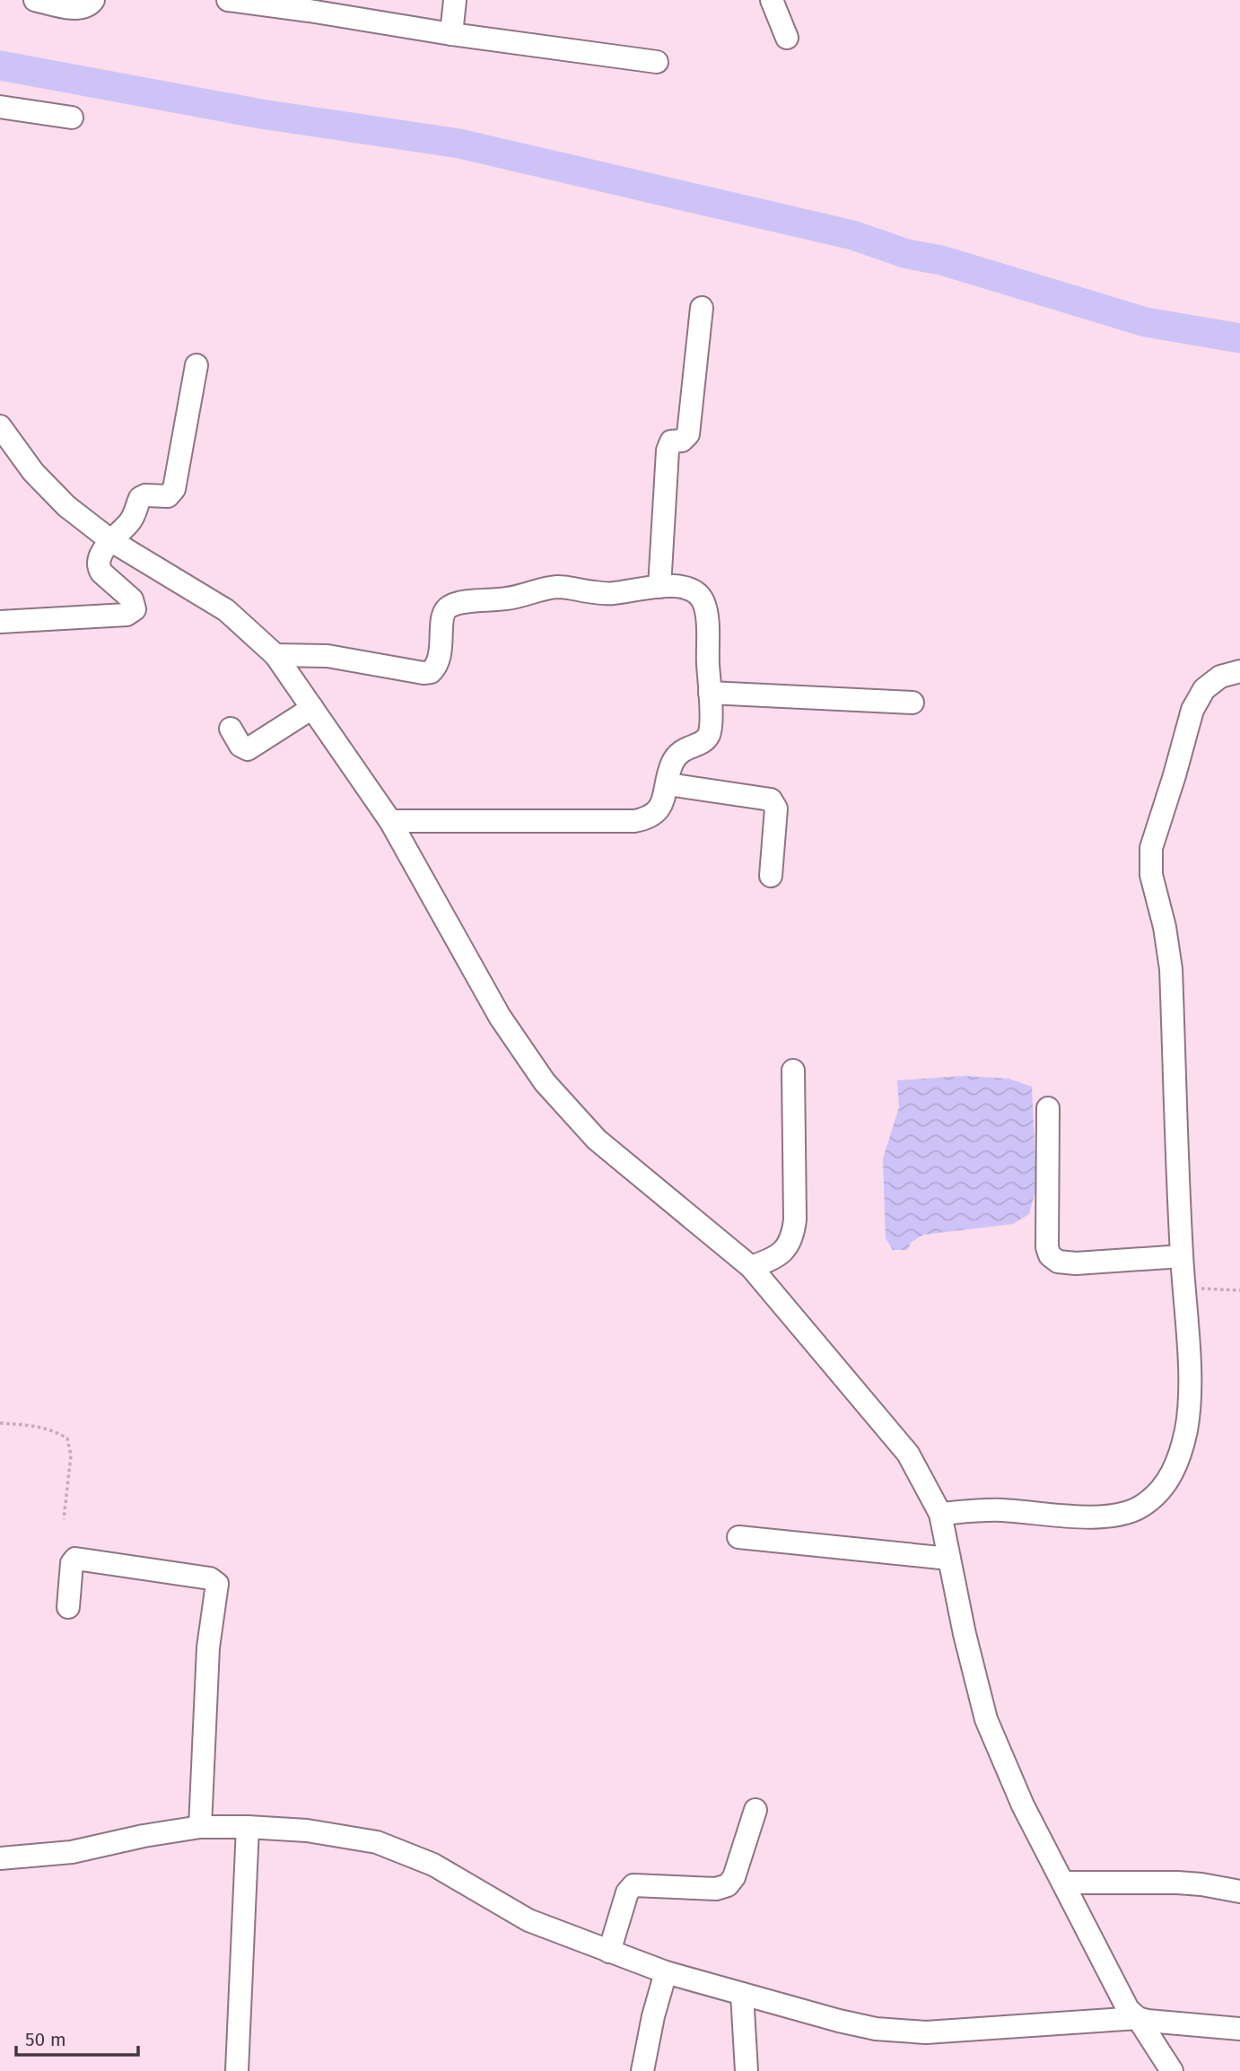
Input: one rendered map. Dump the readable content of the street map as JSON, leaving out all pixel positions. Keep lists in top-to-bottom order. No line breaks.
{"scale_bar":"50 m"}
